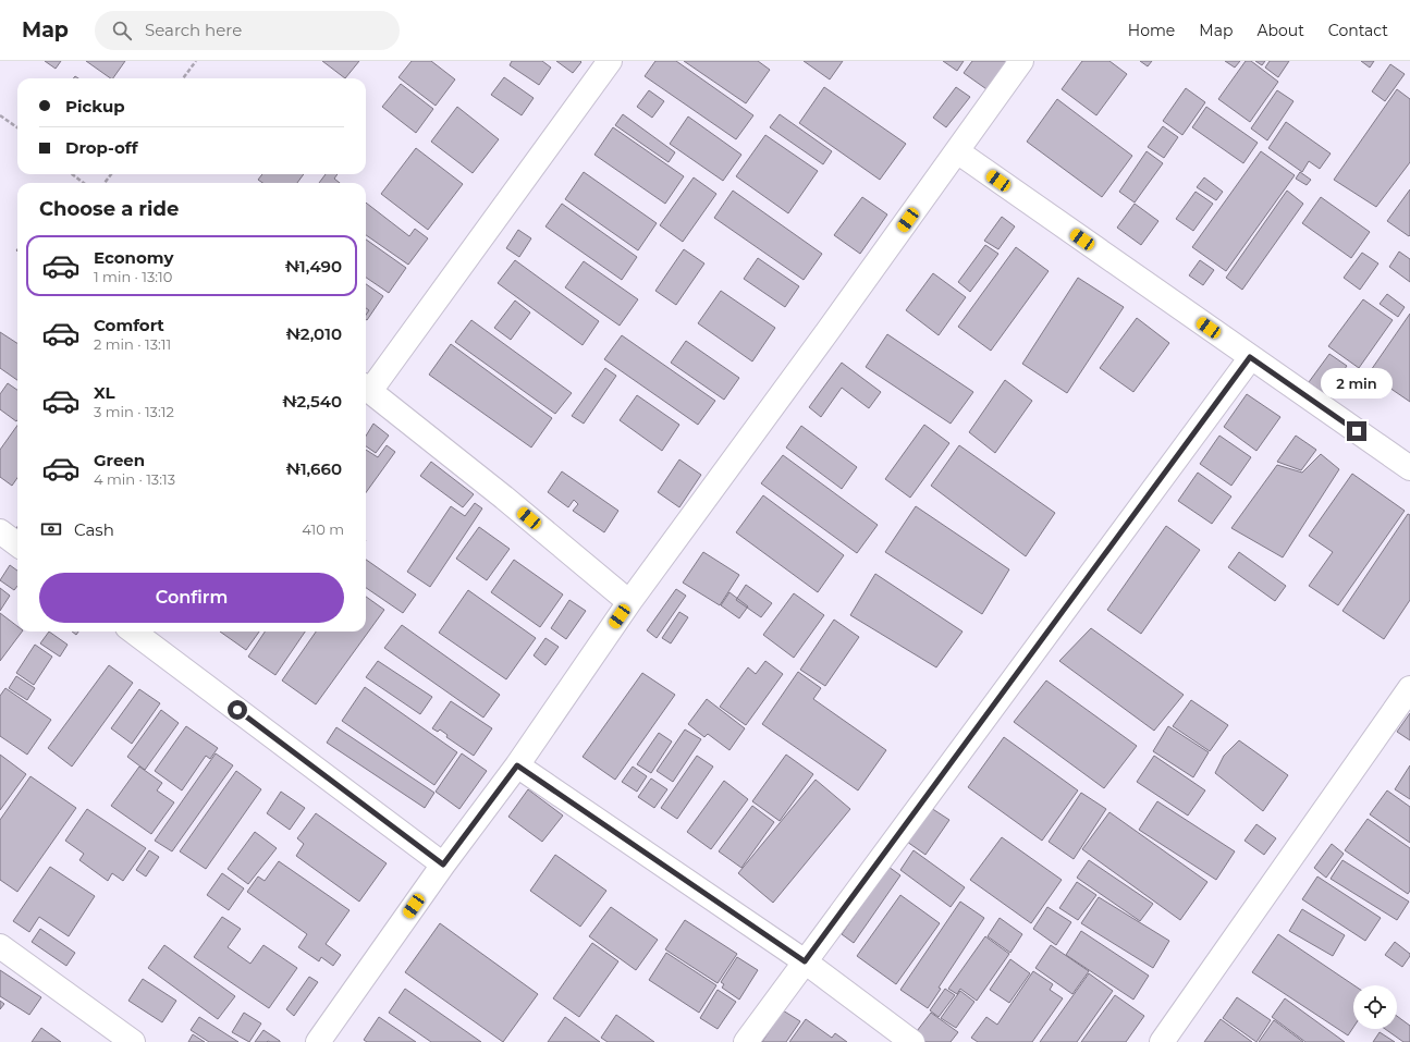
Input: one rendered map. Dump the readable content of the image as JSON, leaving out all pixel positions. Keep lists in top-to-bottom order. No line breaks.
{"page":{"header":"Map","search":"Search here","nav":["Home","Map","About","Contact"],"banner":["Pickup","Drop-off"],"heading":"Choose a ride","list":[{"name":"Economy","note":"1 min · 13:10","value":"₦1,490"},{"name":"Comfort","note":"2 min · 13:11","value":"₦2,010"},{"name":"XL","note":"3 min · 13:12","value":"₦2,540"},{"name":"Green","note":"4 min · 13:13","value":"₦1,660"}],"bubble":"2 min","pay":["Cash","410 m"],"buttons":"Confirm"}}
